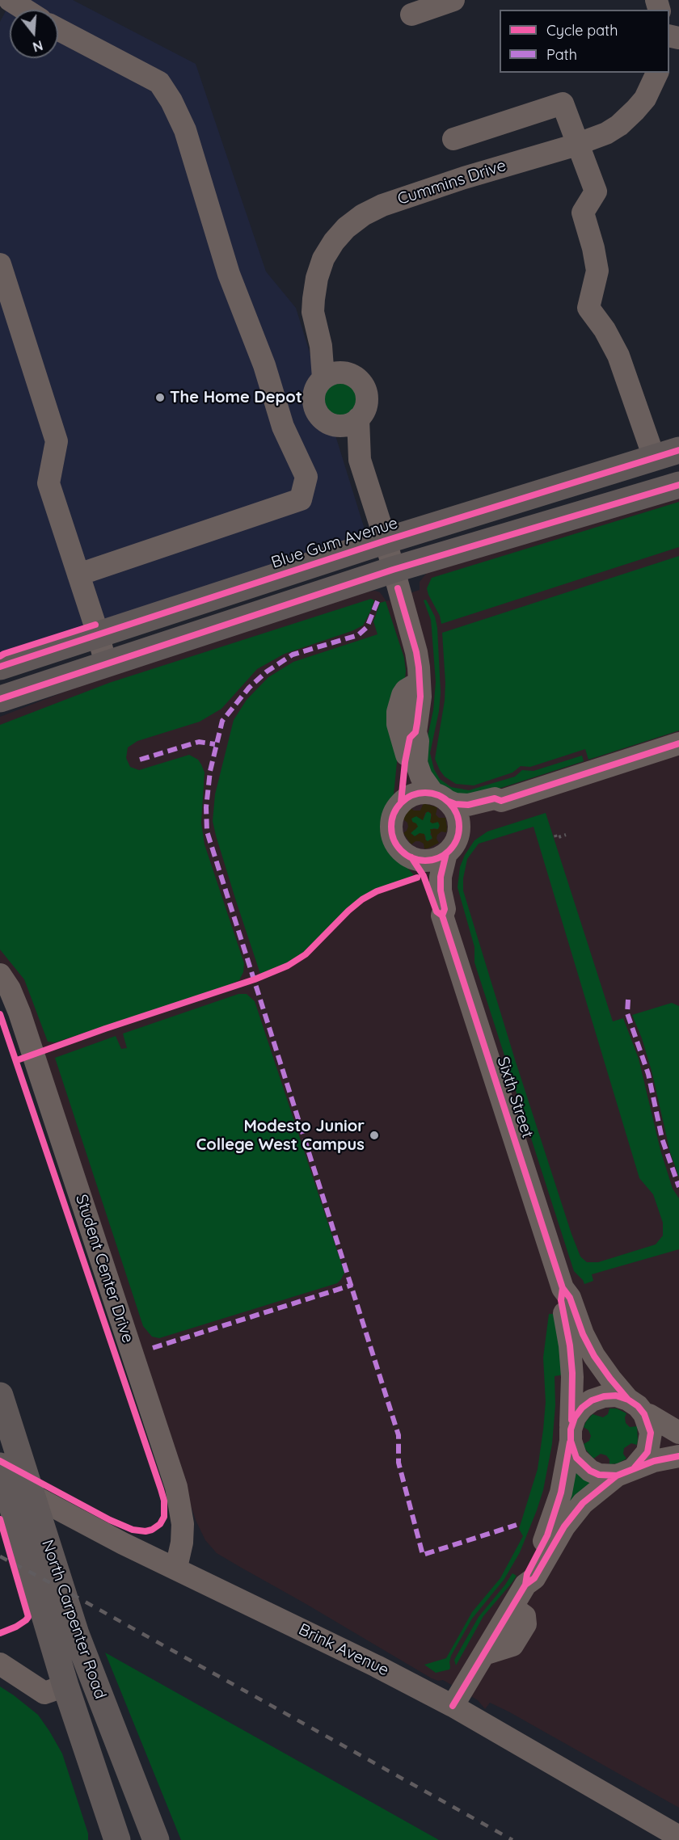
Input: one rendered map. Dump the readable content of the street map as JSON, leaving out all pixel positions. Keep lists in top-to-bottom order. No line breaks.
{"streets":{"main road":["Blue Gum Avenue","North Carpenter Road"],"street":["Cummins Drive","Sixth Street","Student Center Drive","Brink Avenue"]},"crossings":[["Student Center Drive","Brink Avenue"]],"places":["The Home Depot","Modesto Junior College West Campus"],"legend":["Cycle path","Path"],"north":"bottom"}
